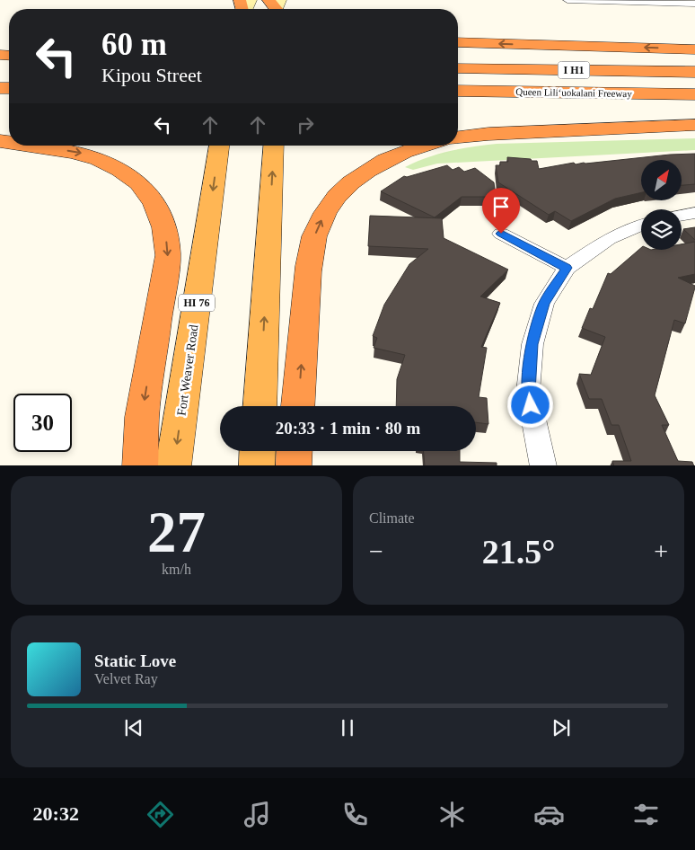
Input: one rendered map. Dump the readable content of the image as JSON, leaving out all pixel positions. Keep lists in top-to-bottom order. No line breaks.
{"streets":{"highway":["I H1","Queen Liliʻuokalani Freeway","HI 76","Fort Weaver Road"]},"north":"top right","page":{"turn":["60 m","Kipou Street"],"limit":"30","trip":"20:33 · 1 min · 80 m","tile":[["27","km/h"],"Climate"],"heat":["−","21.5°","+"],"song":["Static Love","Velvet Ray"],"tabs":"20:32"}}
